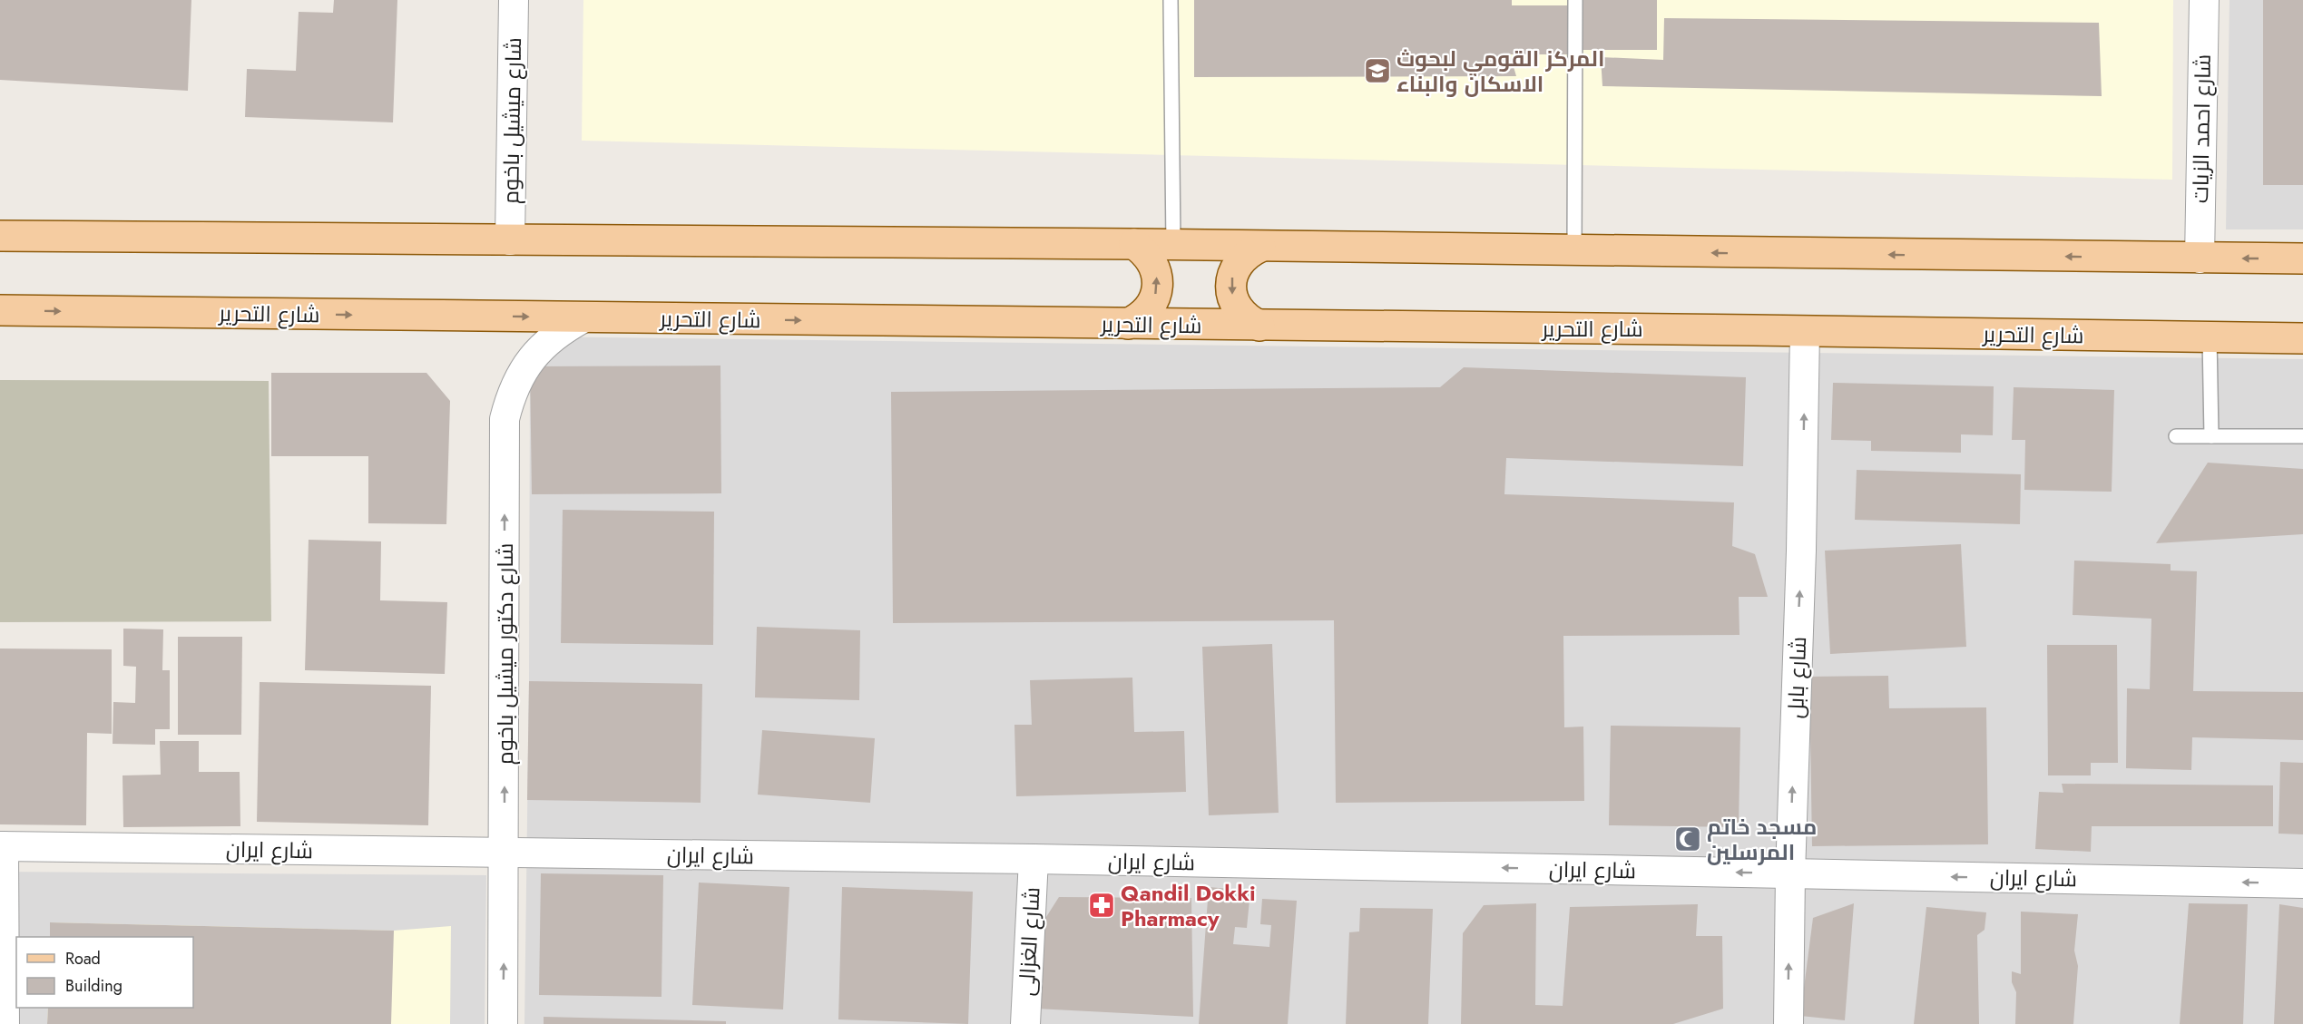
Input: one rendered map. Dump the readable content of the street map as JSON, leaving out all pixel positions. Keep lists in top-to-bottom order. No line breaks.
{"streets":{"main road":["شارع التحرير"],"street":["شارع ميشيل باخوم","شارع احمد الزيات","شارع دكتور ميشيل باخوم","شارع بابل","شارع ايران","شارع الغزالى"]},"crossings":[["شارع التحرير","شارع دكتور ميشيل باخوم"],["شارع التحرير","شارع بابل"],["شارع دكتور ميشيل باخوم","شارع ايران"],["شارع بابل","شارع ايران"],["شارع ايران","شارع الغزالى"]],"one_way":["شارع دكتور ميشيل باخوم","شارع بابل","شارع ايران"],"places":{"school or university":["المركز القومي لبحوث الاسكان والبناء"],"mosque":["مسجد خاتم المرسلين"],"pharmacy":["Qandil Dokki Pharmacy"]},"legend":["Road","Building"]}
